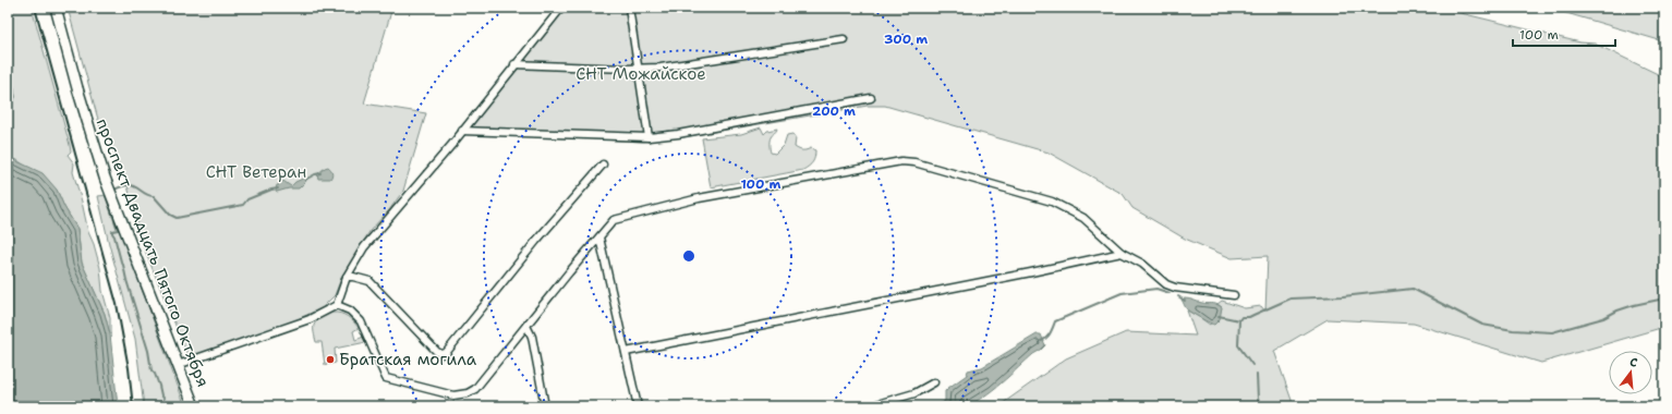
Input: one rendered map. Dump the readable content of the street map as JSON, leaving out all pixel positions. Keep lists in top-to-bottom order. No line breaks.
{"streets":{"street":["проспект Двадцать Пятого Октября"]},"parks":["СНТ Можайское","СНТ Ветеран"],"places":["Братская могила"],"scale_bar":"100 m","north":"top","rings":["300 m","200 m","100 m"]}
